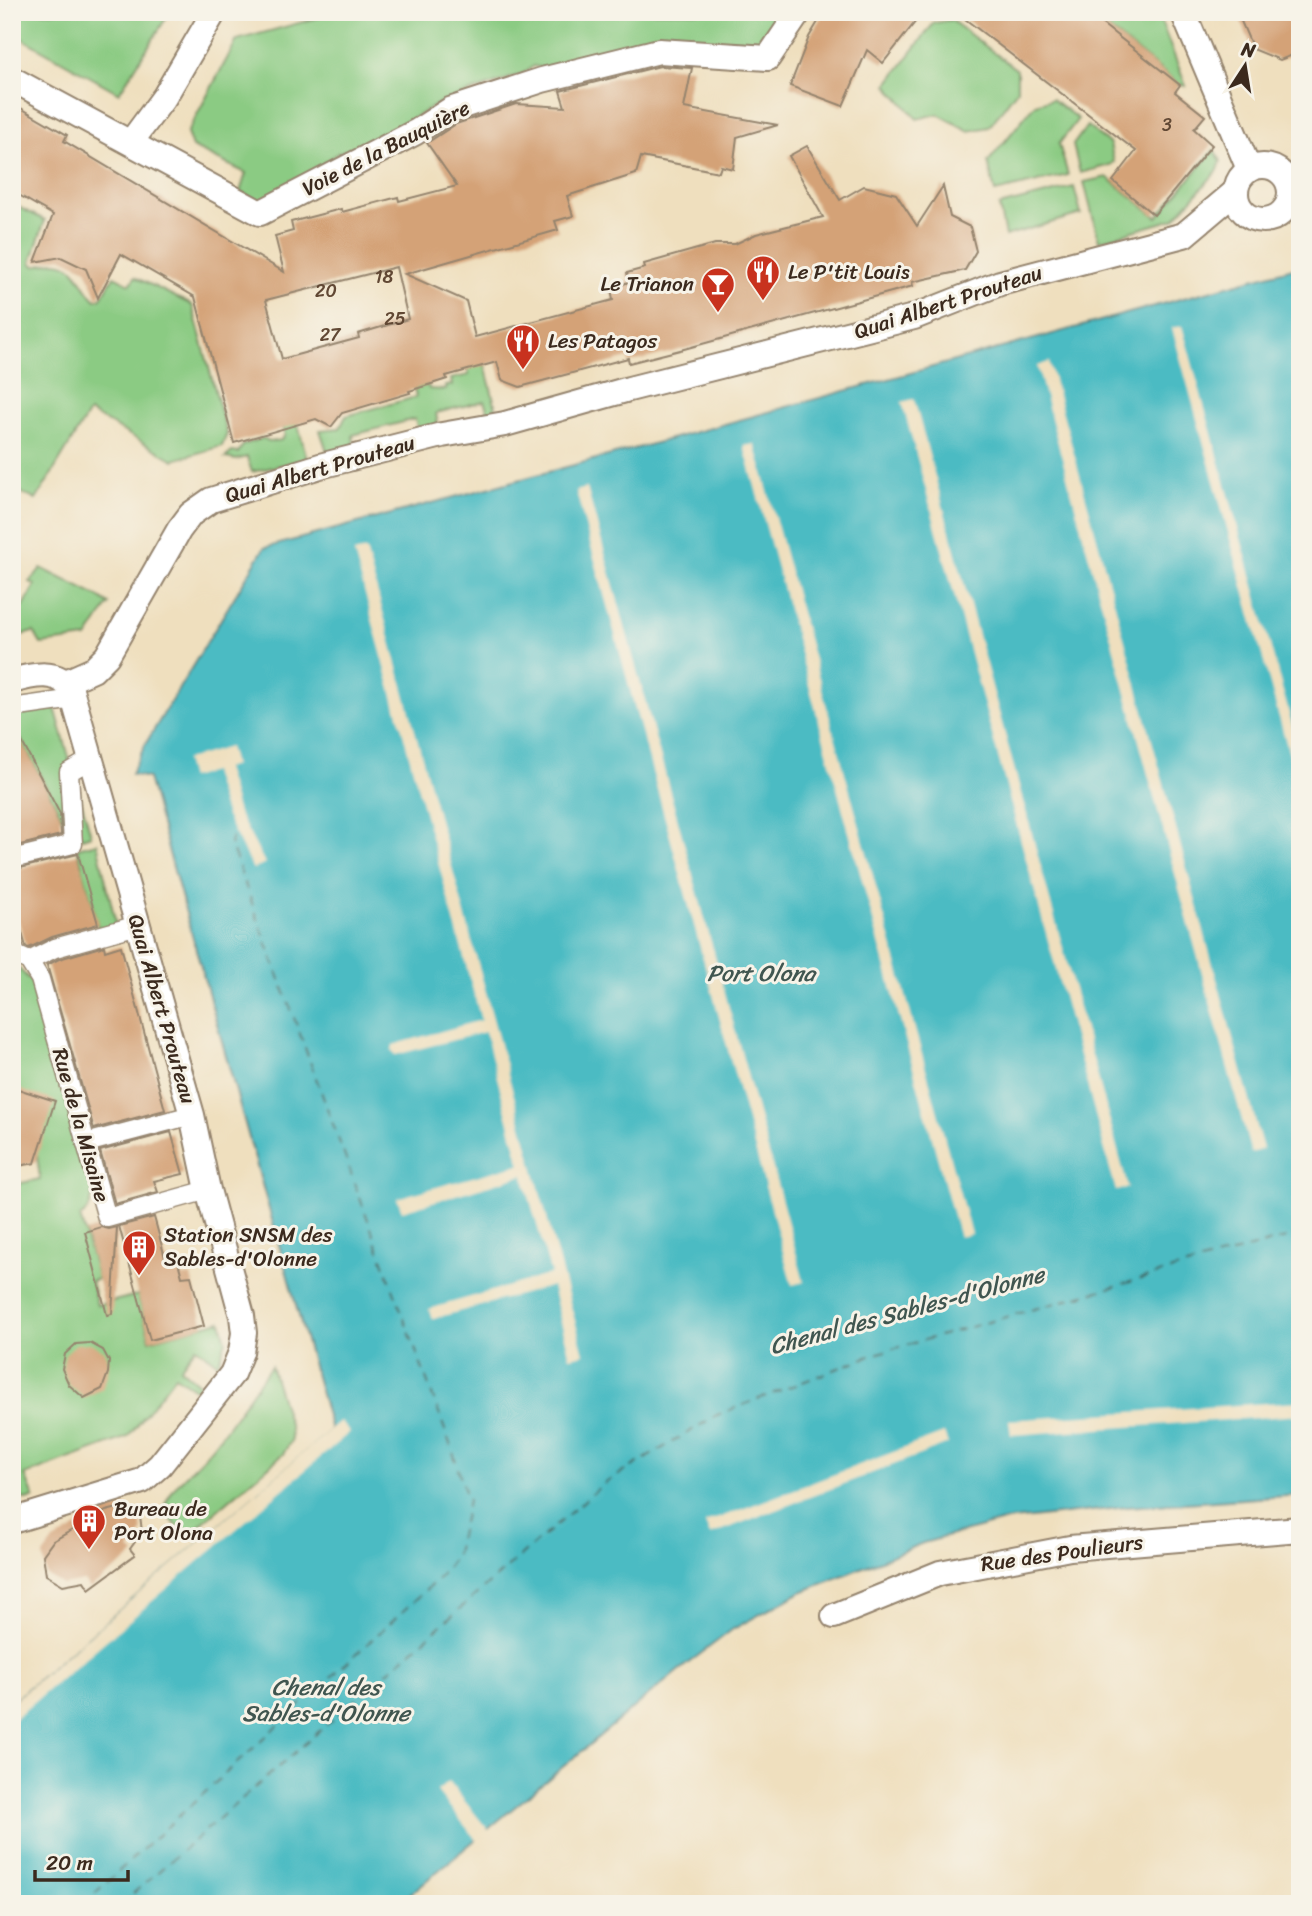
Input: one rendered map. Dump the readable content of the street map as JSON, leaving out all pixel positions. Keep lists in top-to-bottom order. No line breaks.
{"streets":{"street":["Voie de la Bauquière","Quai Albert Prouteau","Rue de la Misaine","Rue des Poulieurs"]},"crossings":[["Quai Albert Prouteau","Rue de la Misaine"]],"water":["Port Olona","Chenal des Sables-d'Olonne"],"places":{"restaurant":["Le P'tit Louis","Les Patagos"],"bar":["Le Trianon"],"building":["Station SNSM des Sables-d'Olonne","Bureau de Port Olona"]},"house_numbers":["3","18","20","25","27"],"scale_bar":"20 m","north":"top"}
